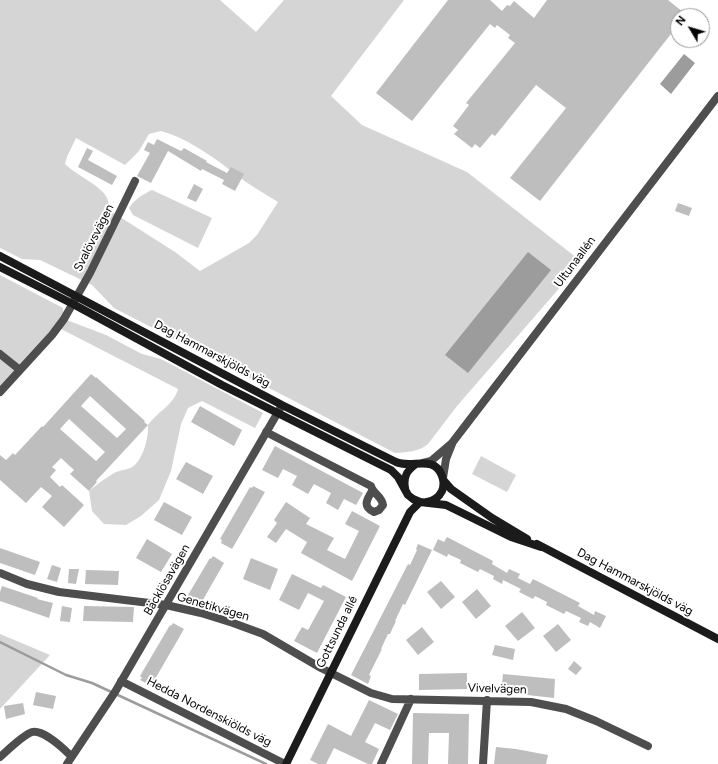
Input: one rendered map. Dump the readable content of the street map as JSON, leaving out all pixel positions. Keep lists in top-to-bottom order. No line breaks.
{"streets":{"main road":["Dag Hammarskjölds väg","Gottsunda allé"],"street":["Svalövsvägen","Ultunaallén","Bäcklösavägen","Genetikvägen","Vivelvägen","Hedda Nordenskiölds väg"]},"crossings":[["Svalövsvägen","Dag Hammarskjölds väg"],["Ultunaallén","Dag Hammarskjölds väg"],["Ultunaallén","Gottsunda allé"],["Dag Hammarskjölds väg","Bäcklösavägen"],["Dag Hammarskjölds väg","Gottsunda allé"],["Bäcklösavägen","Genetikvägen"],["Bäcklösavägen","Hedda Nordenskiölds väg"],["Genetikvägen","Gottsunda allé"],["Genetikvägen","Vivelvägen"],["Gottsunda allé","Hedda Nordenskiölds väg"]],"north":"top left"}
